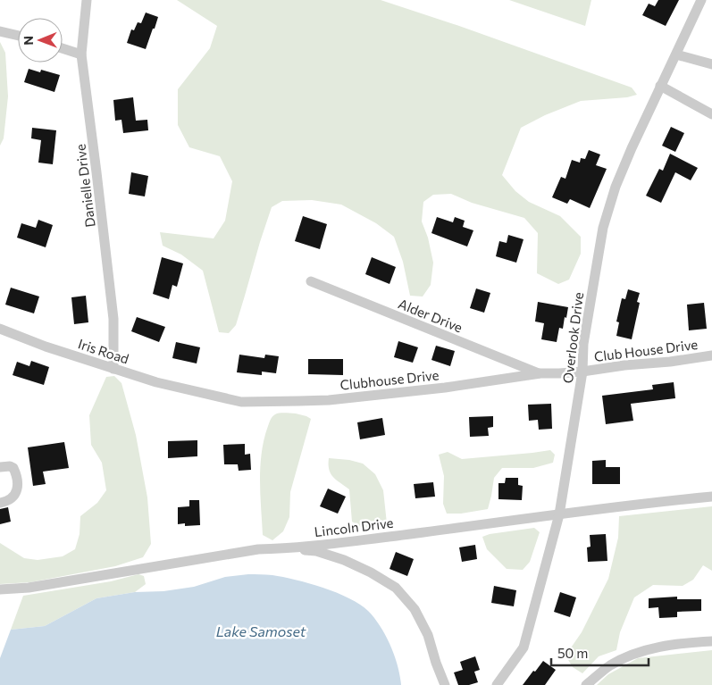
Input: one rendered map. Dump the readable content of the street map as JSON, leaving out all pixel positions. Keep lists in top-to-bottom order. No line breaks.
{"streets":{"street":["Danielle Drive","Alder Drive","Overlook Drive","Club House Drive","Iris Road","Clubhouse Drive","Lincoln Drive"]},"crossings":[["Danielle Drive","Iris Road"],["Alder Drive","Clubhouse Drive"],["Overlook Drive","Club House Drive"],["Overlook Drive","Clubhouse Drive"],["Overlook Drive","Lincoln Drive"],["Club House Drive","Clubhouse Drive"],["Iris Road","Clubhouse Drive"]],"water":["Lake Samoset"],"scale_bar":"50 m","north":"left"}
